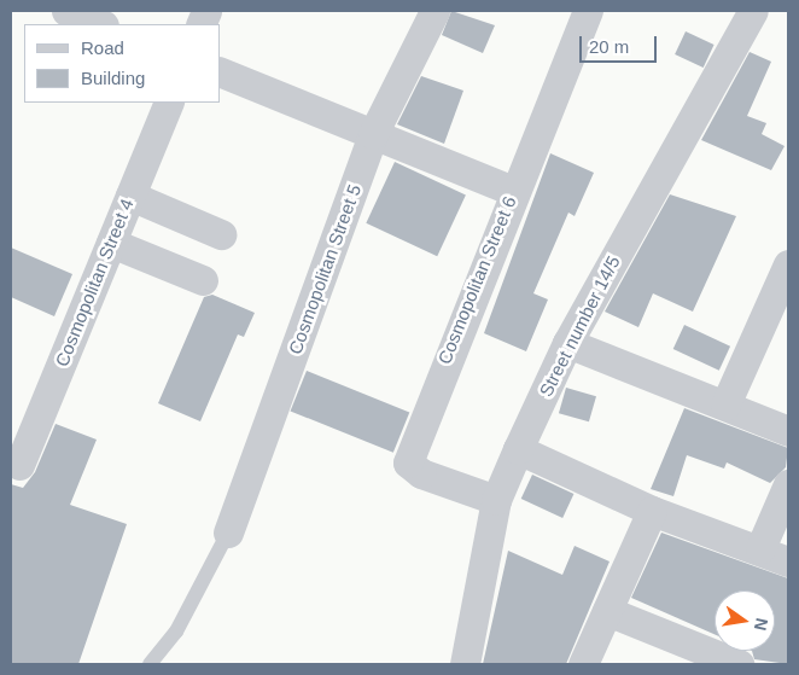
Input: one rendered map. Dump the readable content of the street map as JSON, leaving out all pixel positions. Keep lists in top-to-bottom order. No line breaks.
{"streets":{"street":["Cosmopolitan Street 5","Cosmopolitan Street 6","Cosmopolitan Street 4","Street number 14/5"]},"crossings":[["Cosmopolitan Street 6","Street number 14/5"]],"legend":["Road","Building"],"scale_bar":"20 m","north":"right"}
